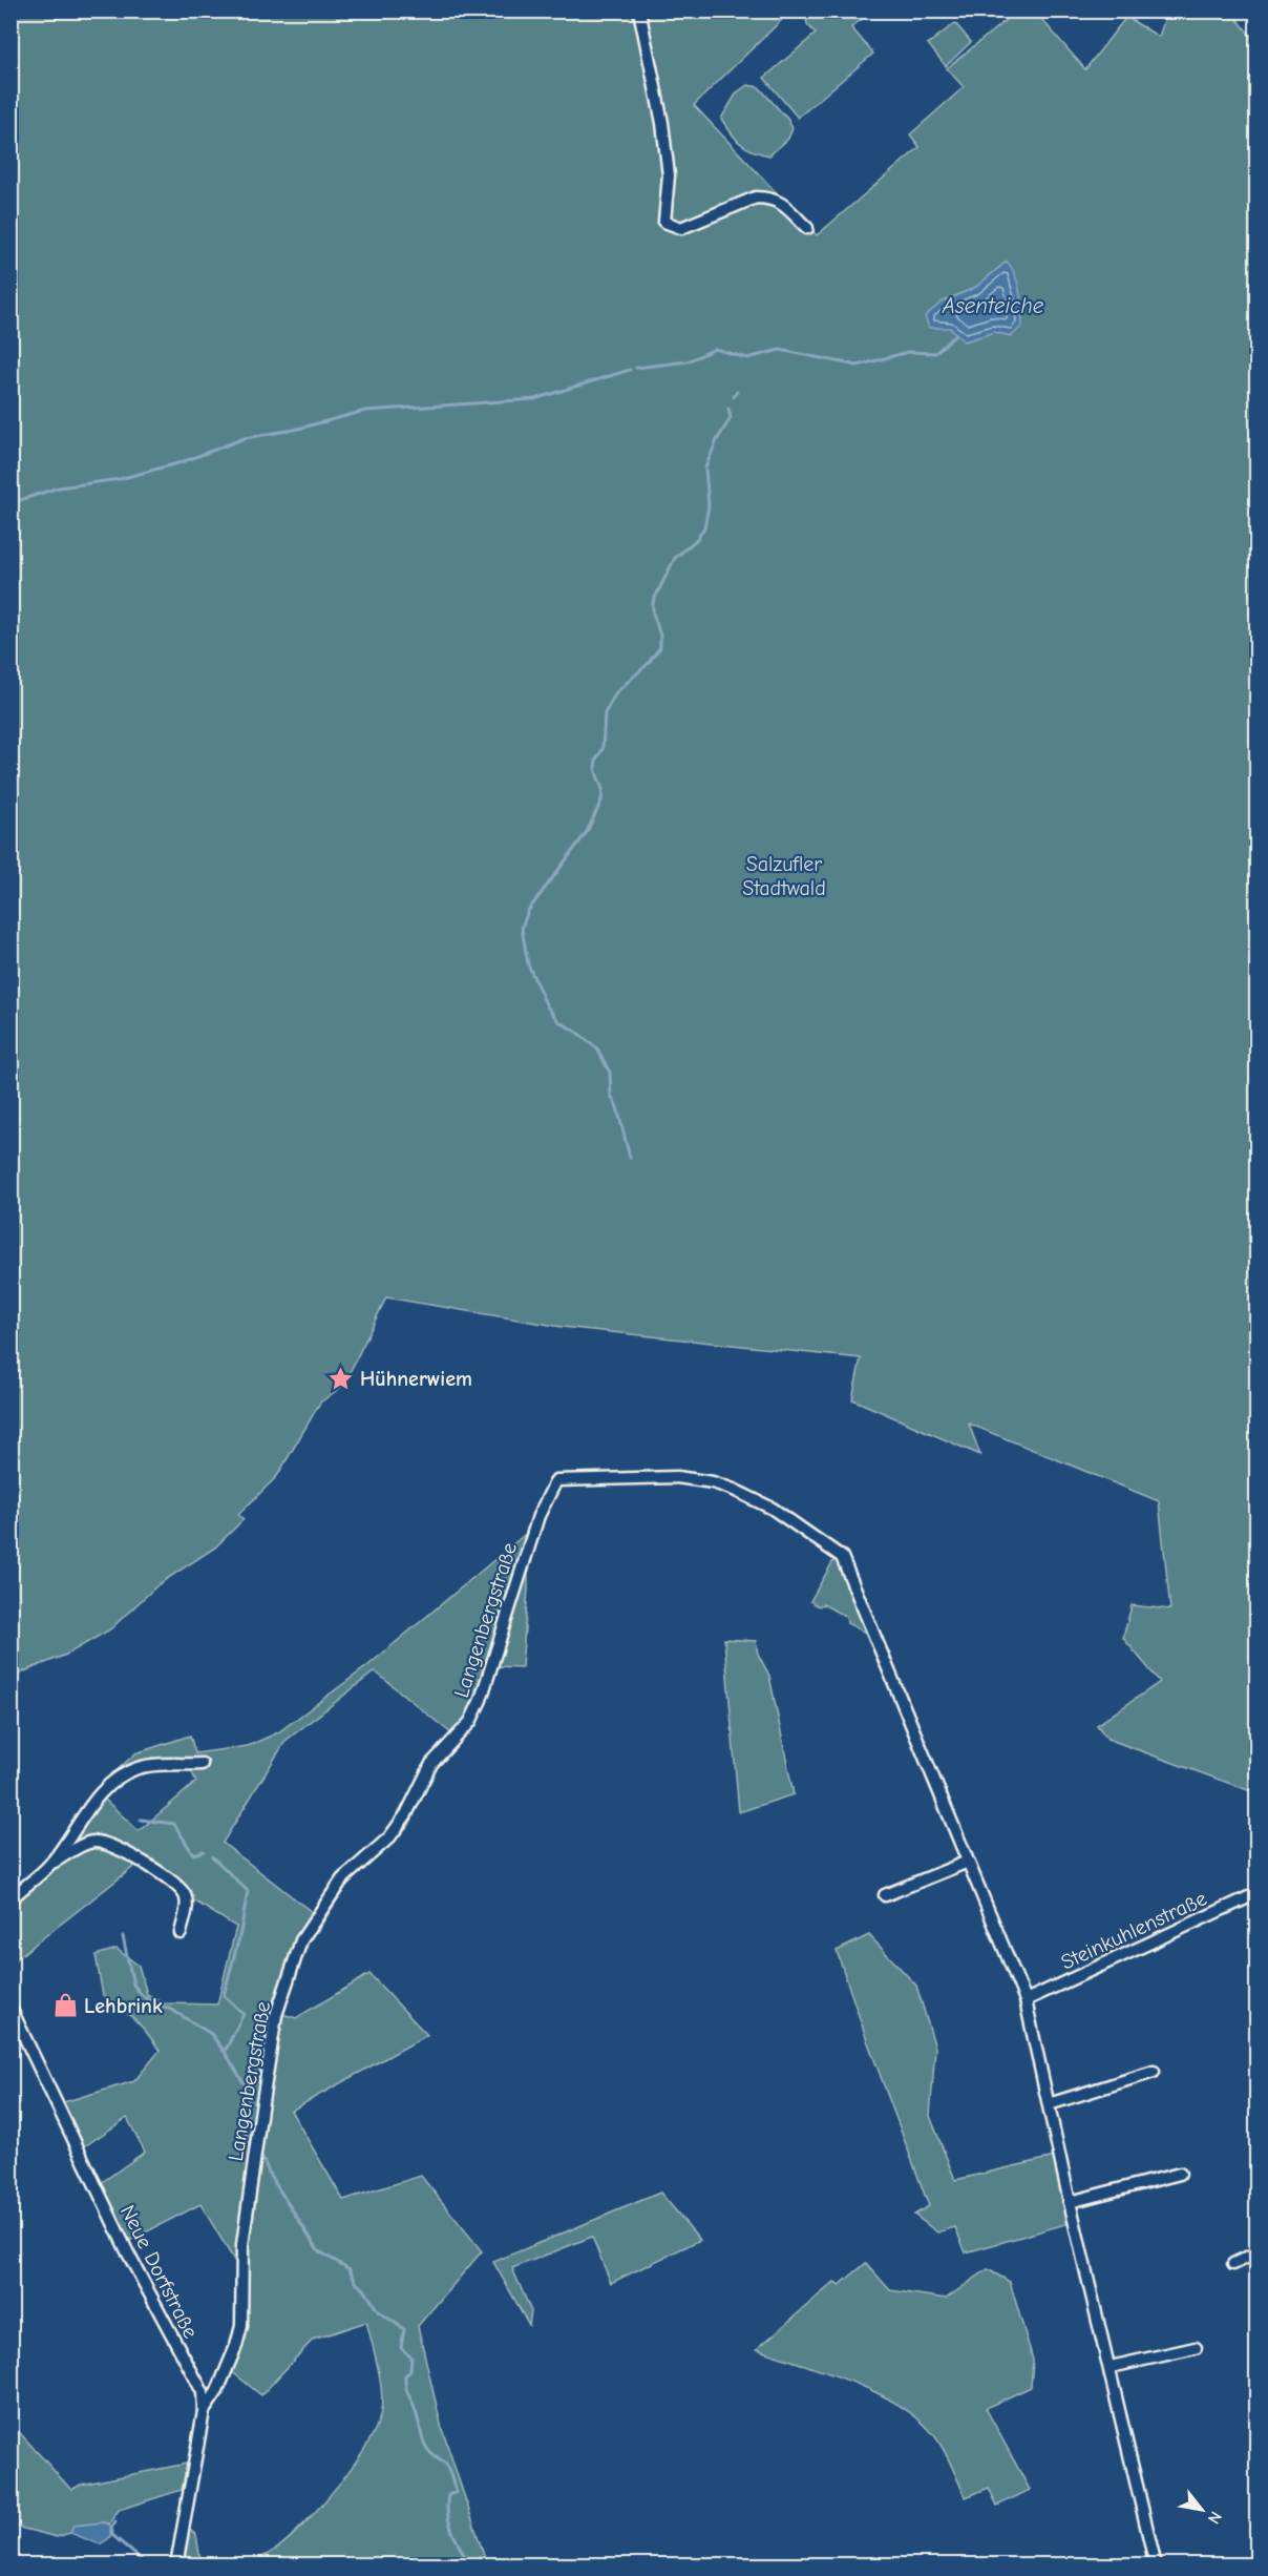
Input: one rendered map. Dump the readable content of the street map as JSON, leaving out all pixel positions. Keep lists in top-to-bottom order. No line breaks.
{"streets":{"street":["Langenbergstraße","Steinkuhlenstraße","Neue Dorfstraße"]},"crossings":[["Langenbergstraße","Steinkuhlenstraße"],["Langenbergstraße","Neue Dorfstraße"]],"water":["Asenteiche"],"parks":["Salzufler Stadtwald"],"places":{"place":["Hühnerwiem"],"shop":["Lehbrink"]},"north":"bottom right"}
